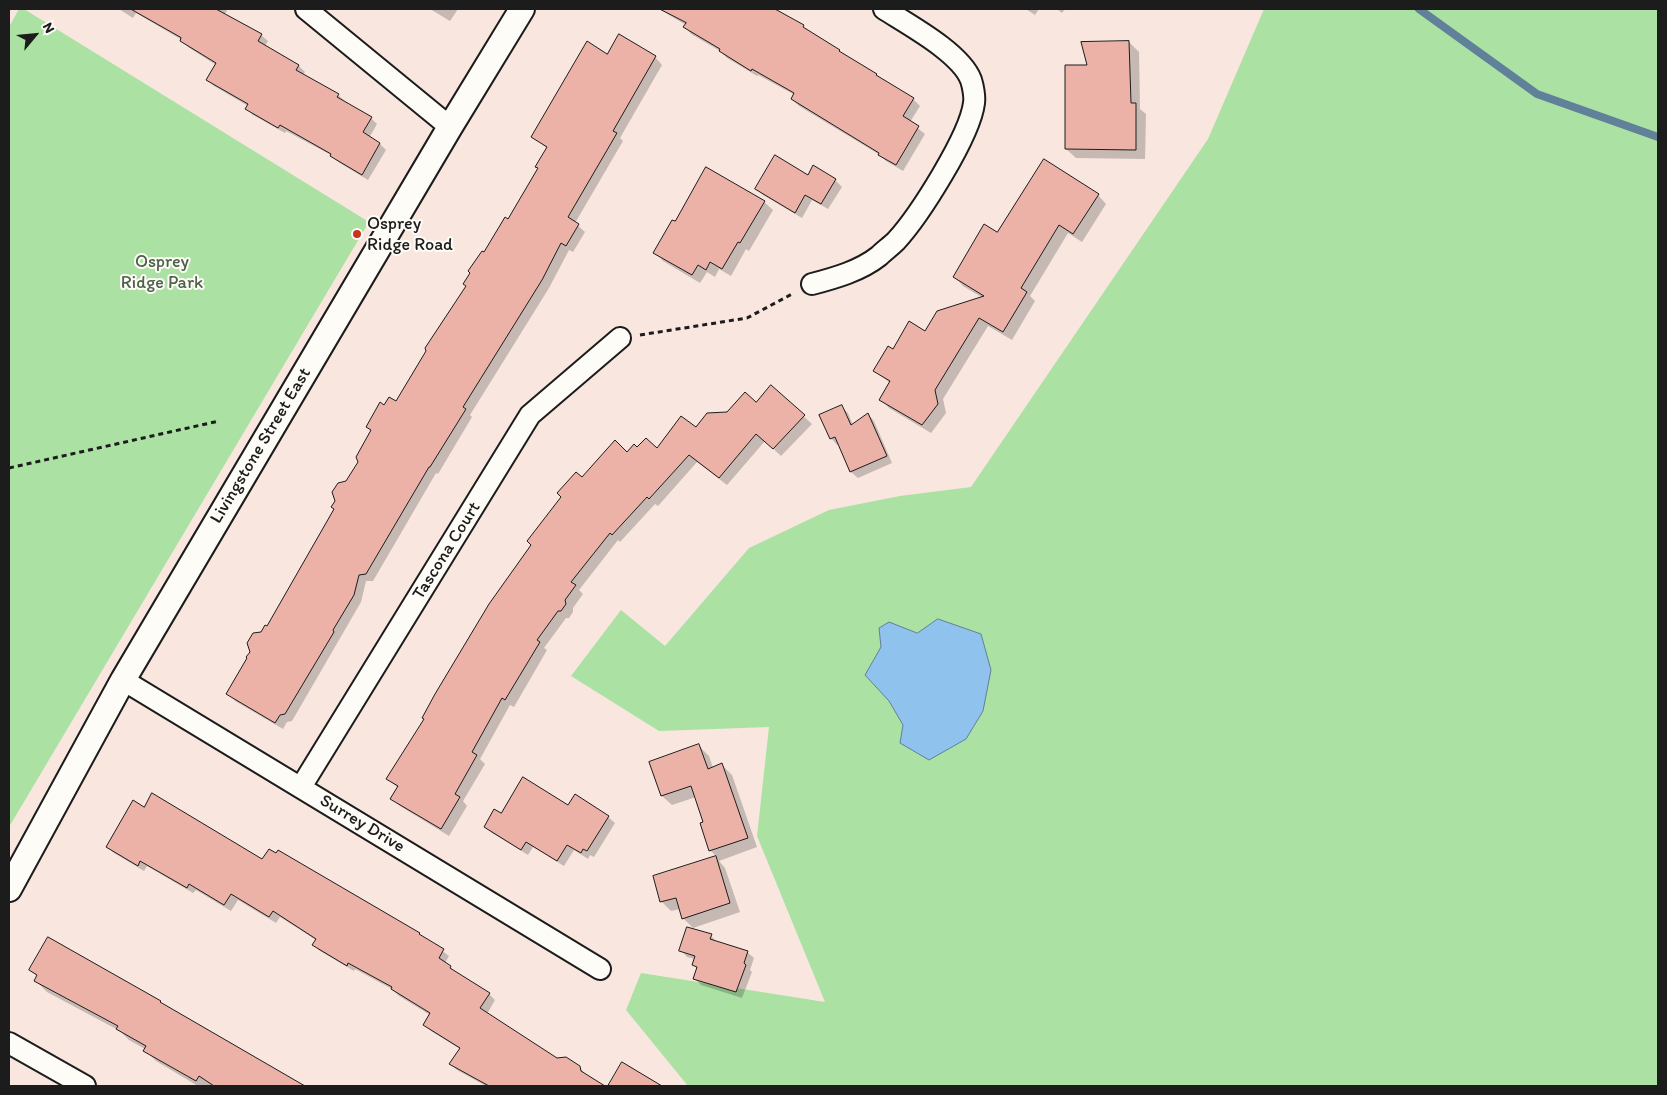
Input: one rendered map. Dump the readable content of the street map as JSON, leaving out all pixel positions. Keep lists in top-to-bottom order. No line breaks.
{"streets":{"street":["Livingstone Street East","Tascona Court","Surrey Drive"]},"crossings":[["Livingstone Street East","Surrey Drive"],["Tascona Court","Surrey Drive"]],"parks":["Osprey Ridge Park"],"places":["Osprey Ridge Road"],"north":"top right"}
